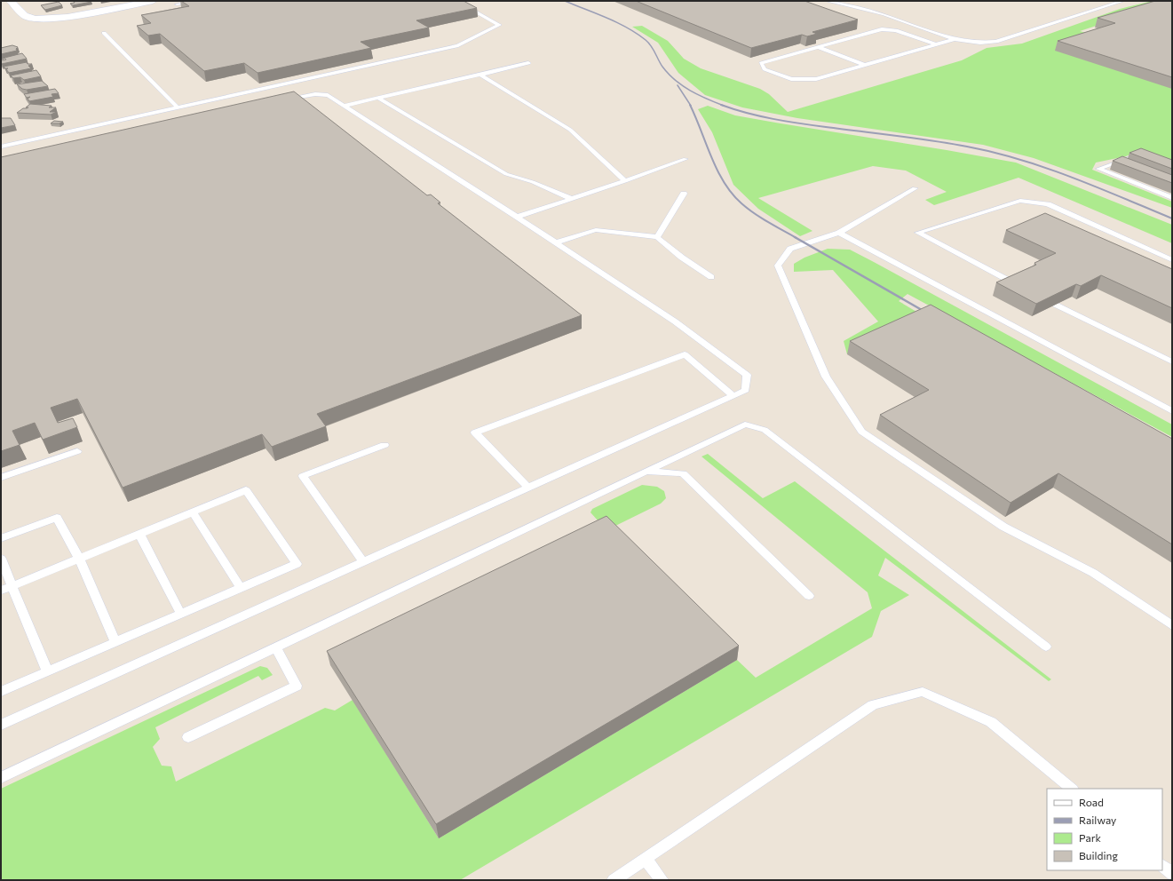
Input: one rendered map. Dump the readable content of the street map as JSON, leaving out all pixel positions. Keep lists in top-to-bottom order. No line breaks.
{"legend":["Road","Railway","Park","Building"]}
